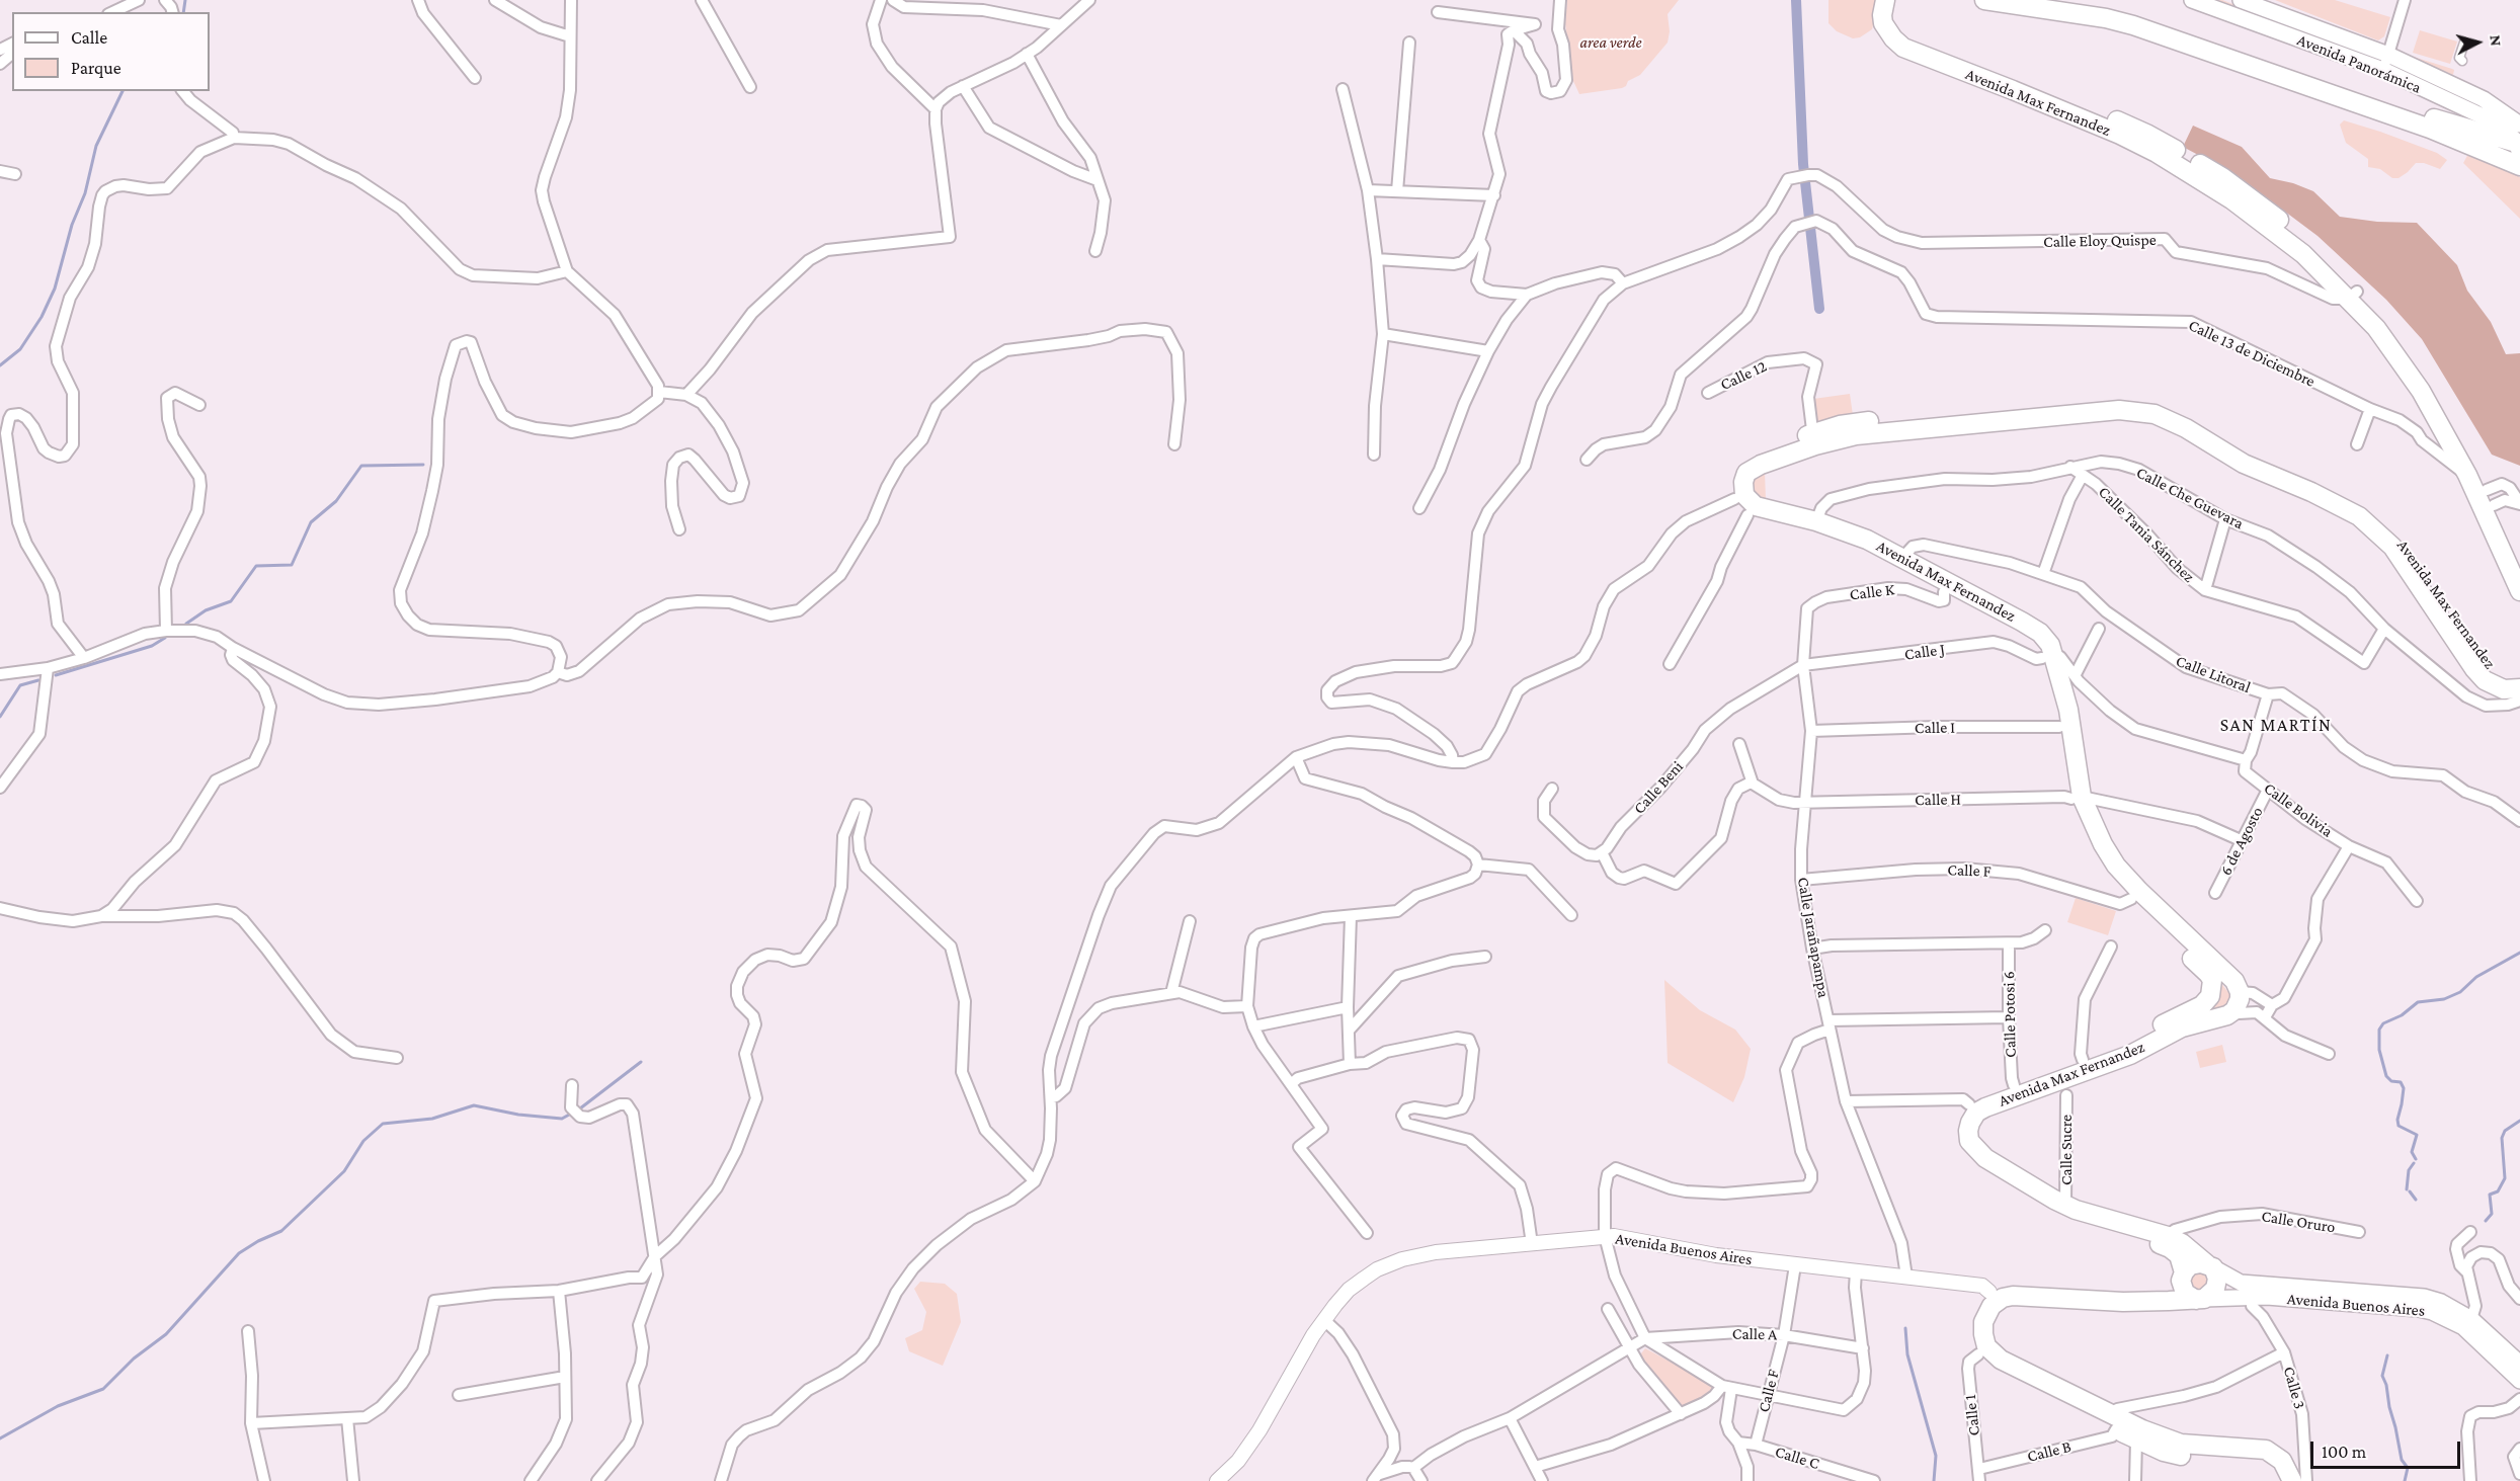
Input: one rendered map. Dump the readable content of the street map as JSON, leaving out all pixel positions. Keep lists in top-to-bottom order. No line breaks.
{"streets":{"main road":["Avenida Panorámica","Avenida Max Fernandez","Avenida Buenos Aires"],"street":["Calle Eloy Quispe","Calle 13 de Diciembre","Calle 12","Calle Che Guevara","Calle Tania Sánchez","Calle K","Calle J","Calle Litoral","Calle I","Calle Beni","Calle H","Calle Bolivia","6 de Agosto","Calle F","Calle Jarañapampa","Calle Potosi 6","Calle Sucre","Calle Oruro","Calle A","Calle 3","Calle 1","Calle B","Calle C"]},"crossings":[["Avenida Max Fernandez","Calle Eloy Quispe"],["Avenida Max Fernandez","Calle 13 de Diciembre"],["Avenida Max Fernandez","Calle 12"],["Avenida Max Fernandez","Calle Che Guevara"],["Avenida Max Fernandez","Calle K"],["Avenida Max Fernandez","Calle J"],["Avenida Max Fernandez","Calle Litoral"],["Avenida Max Fernandez","Calle I"],["Avenida Max Fernandez","Calle H"],["Avenida Max Fernandez","Calle F"],["Avenida Max Fernandez","Calle Potosi 6"],["Avenida Max Fernandez","Calle Sucre"],["Avenida Max Fernandez","Calle Oruro"],["Avenida Max Fernandez","Avenida Buenos Aires"],["Calle Che Guevara","Calle Tania Sánchez"],["Calle K","Calle Jarañapampa"],["Calle J","Calle Beni"],["Calle J","Calle Jarañapampa"],["Calle I","Calle Jarañapampa"],["Calle Beni","Calle Jarañapampa"],["Calle H","6 de Agosto"],["Calle H","Calle Jarañapampa"],["Calle Bolivia","6 de Agosto"],["Calle F","Calle Jarañapampa"],["Calle F","Avenida Buenos Aires"],["Calle F","Calle A"],["Calle F","Calle C"],["Calle Jarañapampa","Avenida Buenos Aires"],["Calle 1","Calle B"]],"districts":["SAN MARTÍN"],"parks":["area verde"],"legend":["Calle","Parque"],"scale_bar":"100 m","north":"right"}
